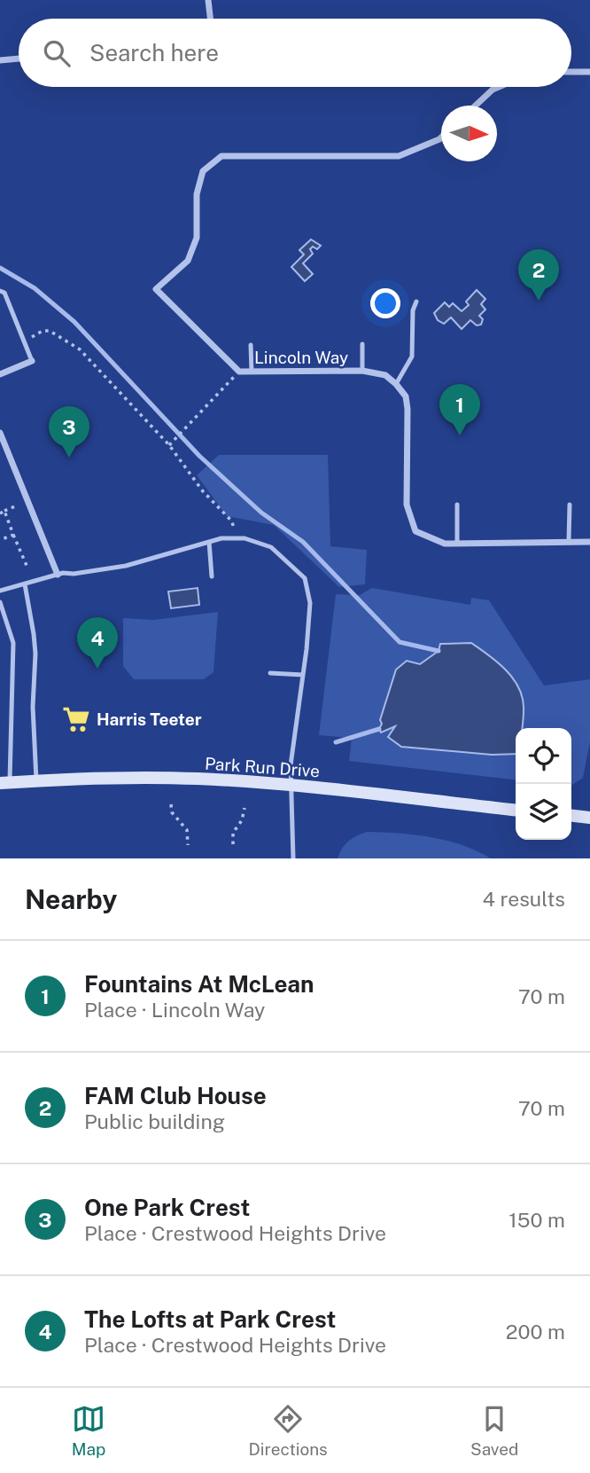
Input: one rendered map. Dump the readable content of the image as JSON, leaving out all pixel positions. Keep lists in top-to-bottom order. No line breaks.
{"streets":{"street":["Lincoln Way","Park Run Drive"]},"places":{"supermarket":["Harris Teeter"]},"north":"right","page":{"search":"Search here","pins":["2","1","3","4"],"heading":["Nearby","4 results"],"list":[{"mark":"1","name":"Fountains At McLean","note":"Place · Lincoln Way","value":"70 m"},{"mark":"2","name":"FAM Club House","note":"Public building","value":"70 m"},{"mark":"3","name":"One Park Crest","note":"Place · Crestwood Heights Drive","value":"150 m"},{"mark":"4","name":"The Lofts at Park Crest","note":"Place · Crestwood Heights Drive","value":"200 m"}],"nav":["Map","Directions","Saved"]}}
